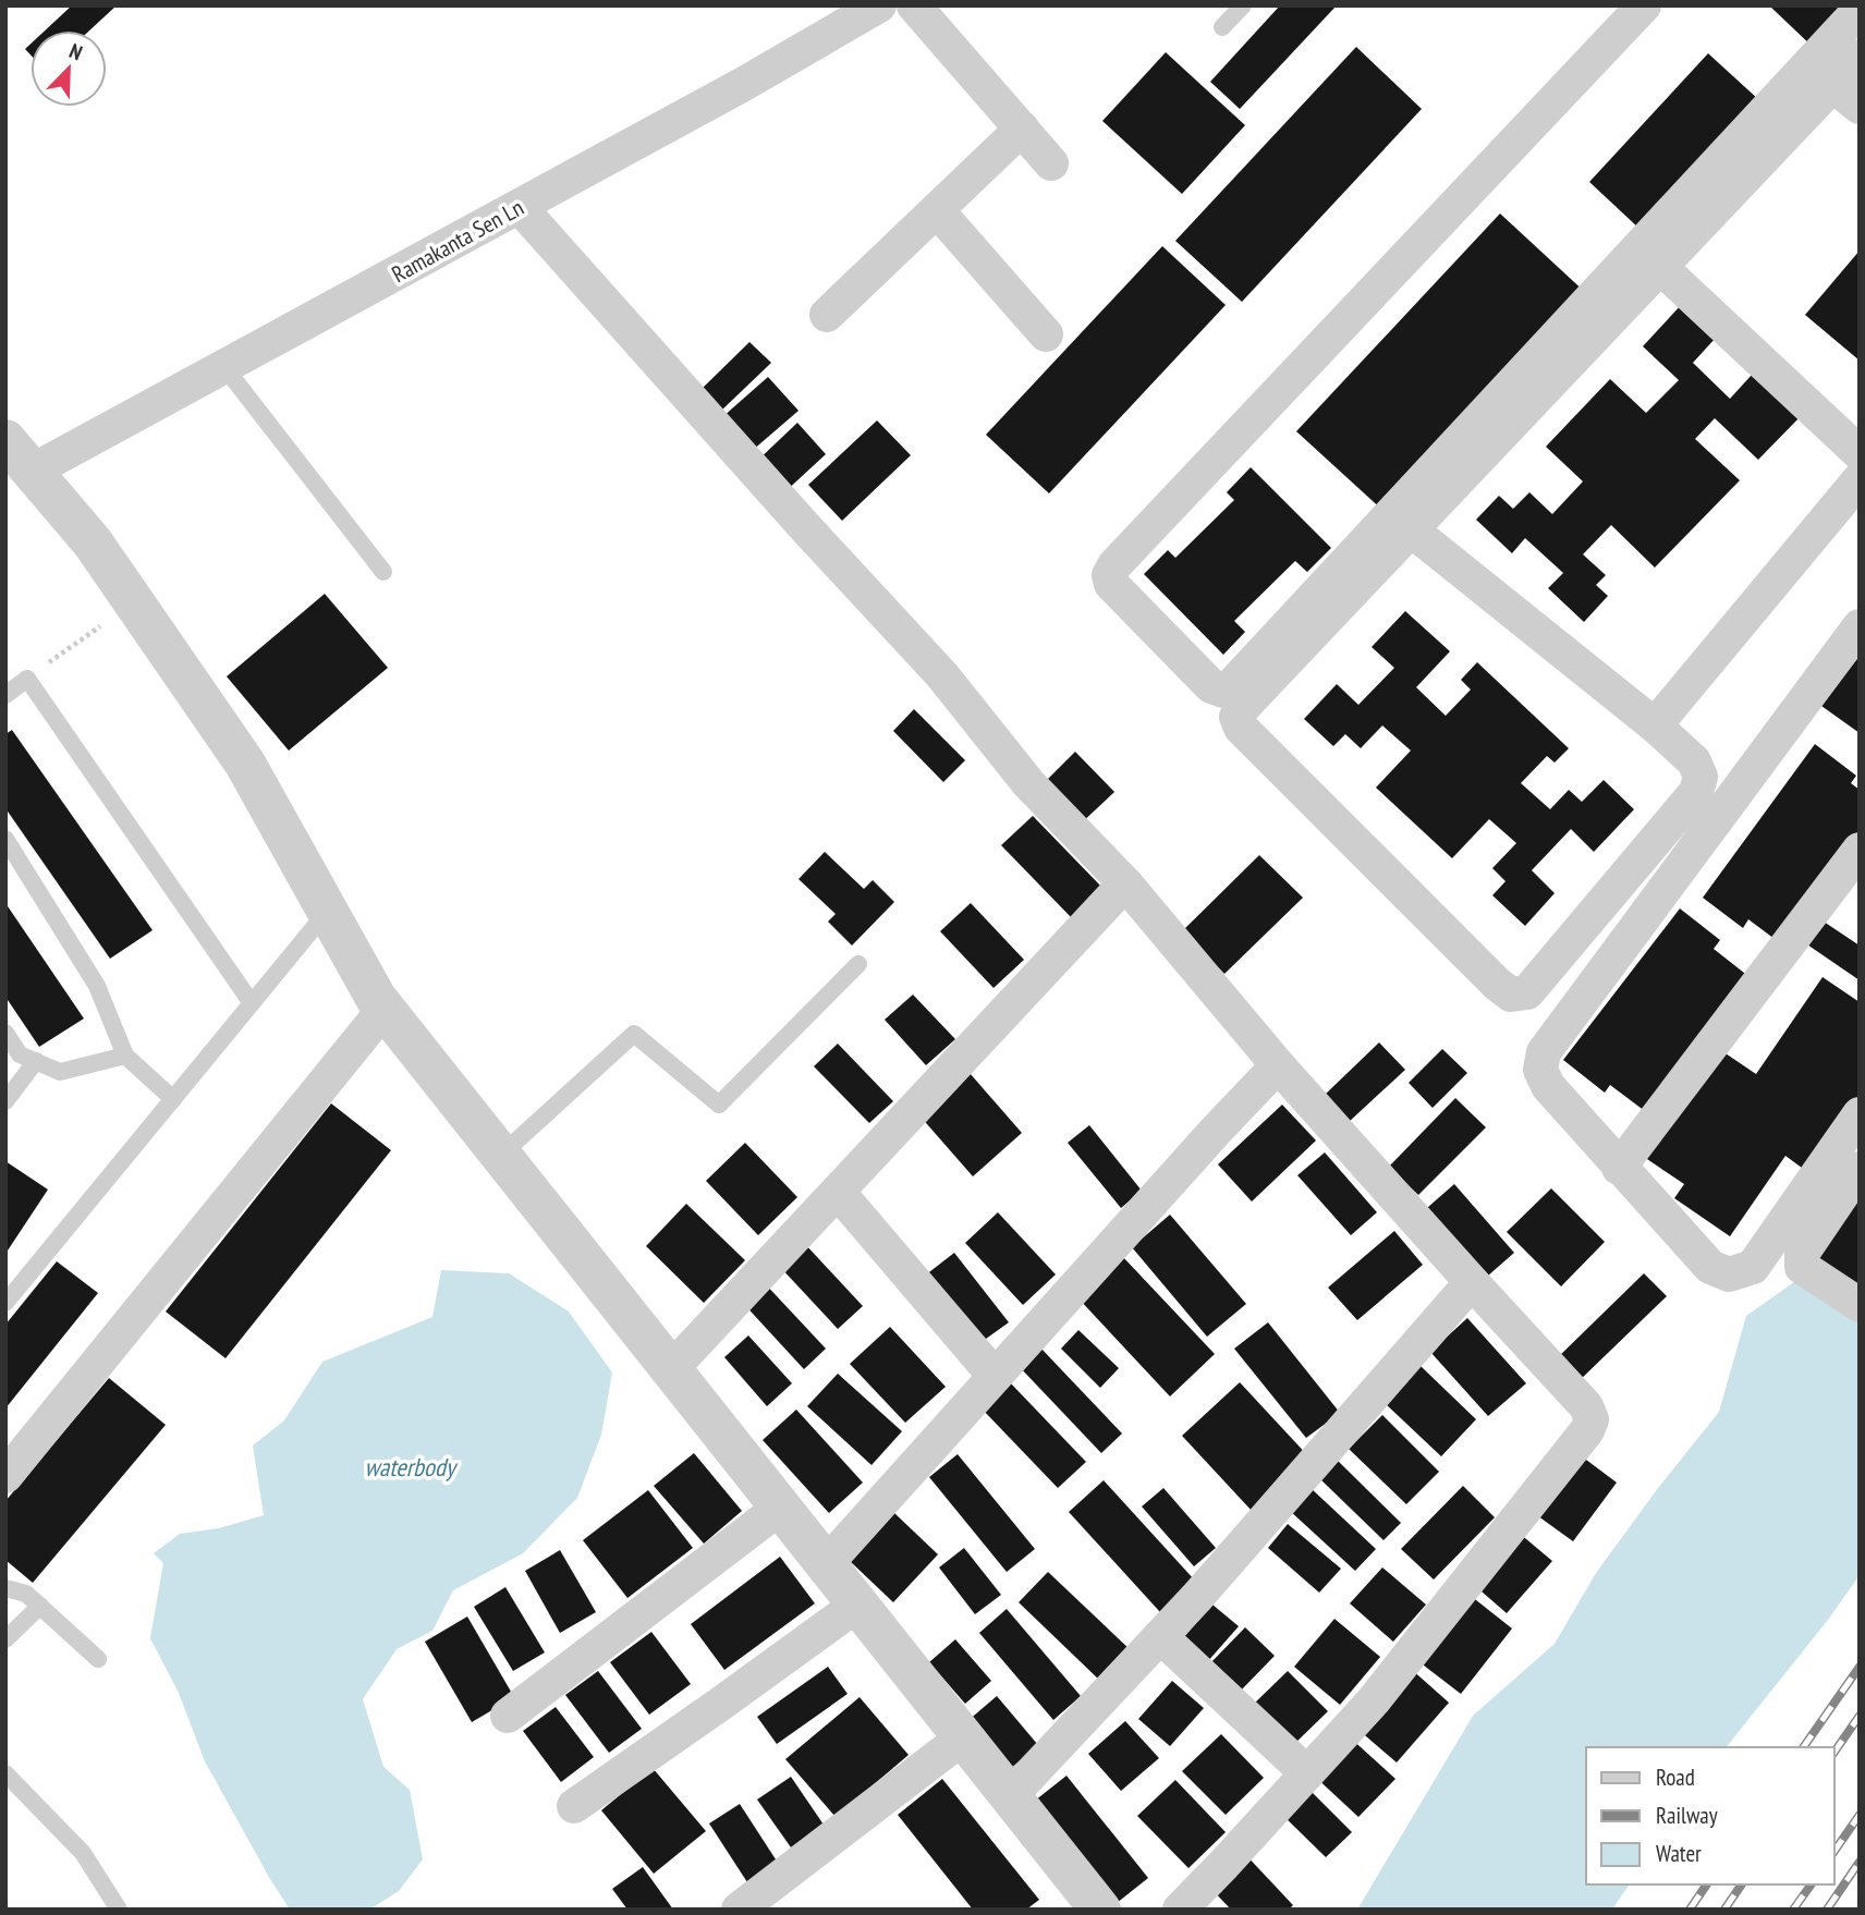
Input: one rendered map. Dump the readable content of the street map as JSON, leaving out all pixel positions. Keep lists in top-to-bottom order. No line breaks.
{"streets":{"street":["Ramakanta Sen Ln"]},"water":["waterbody"],"legend":["Road","Railway","Water"],"north":"top right"}
